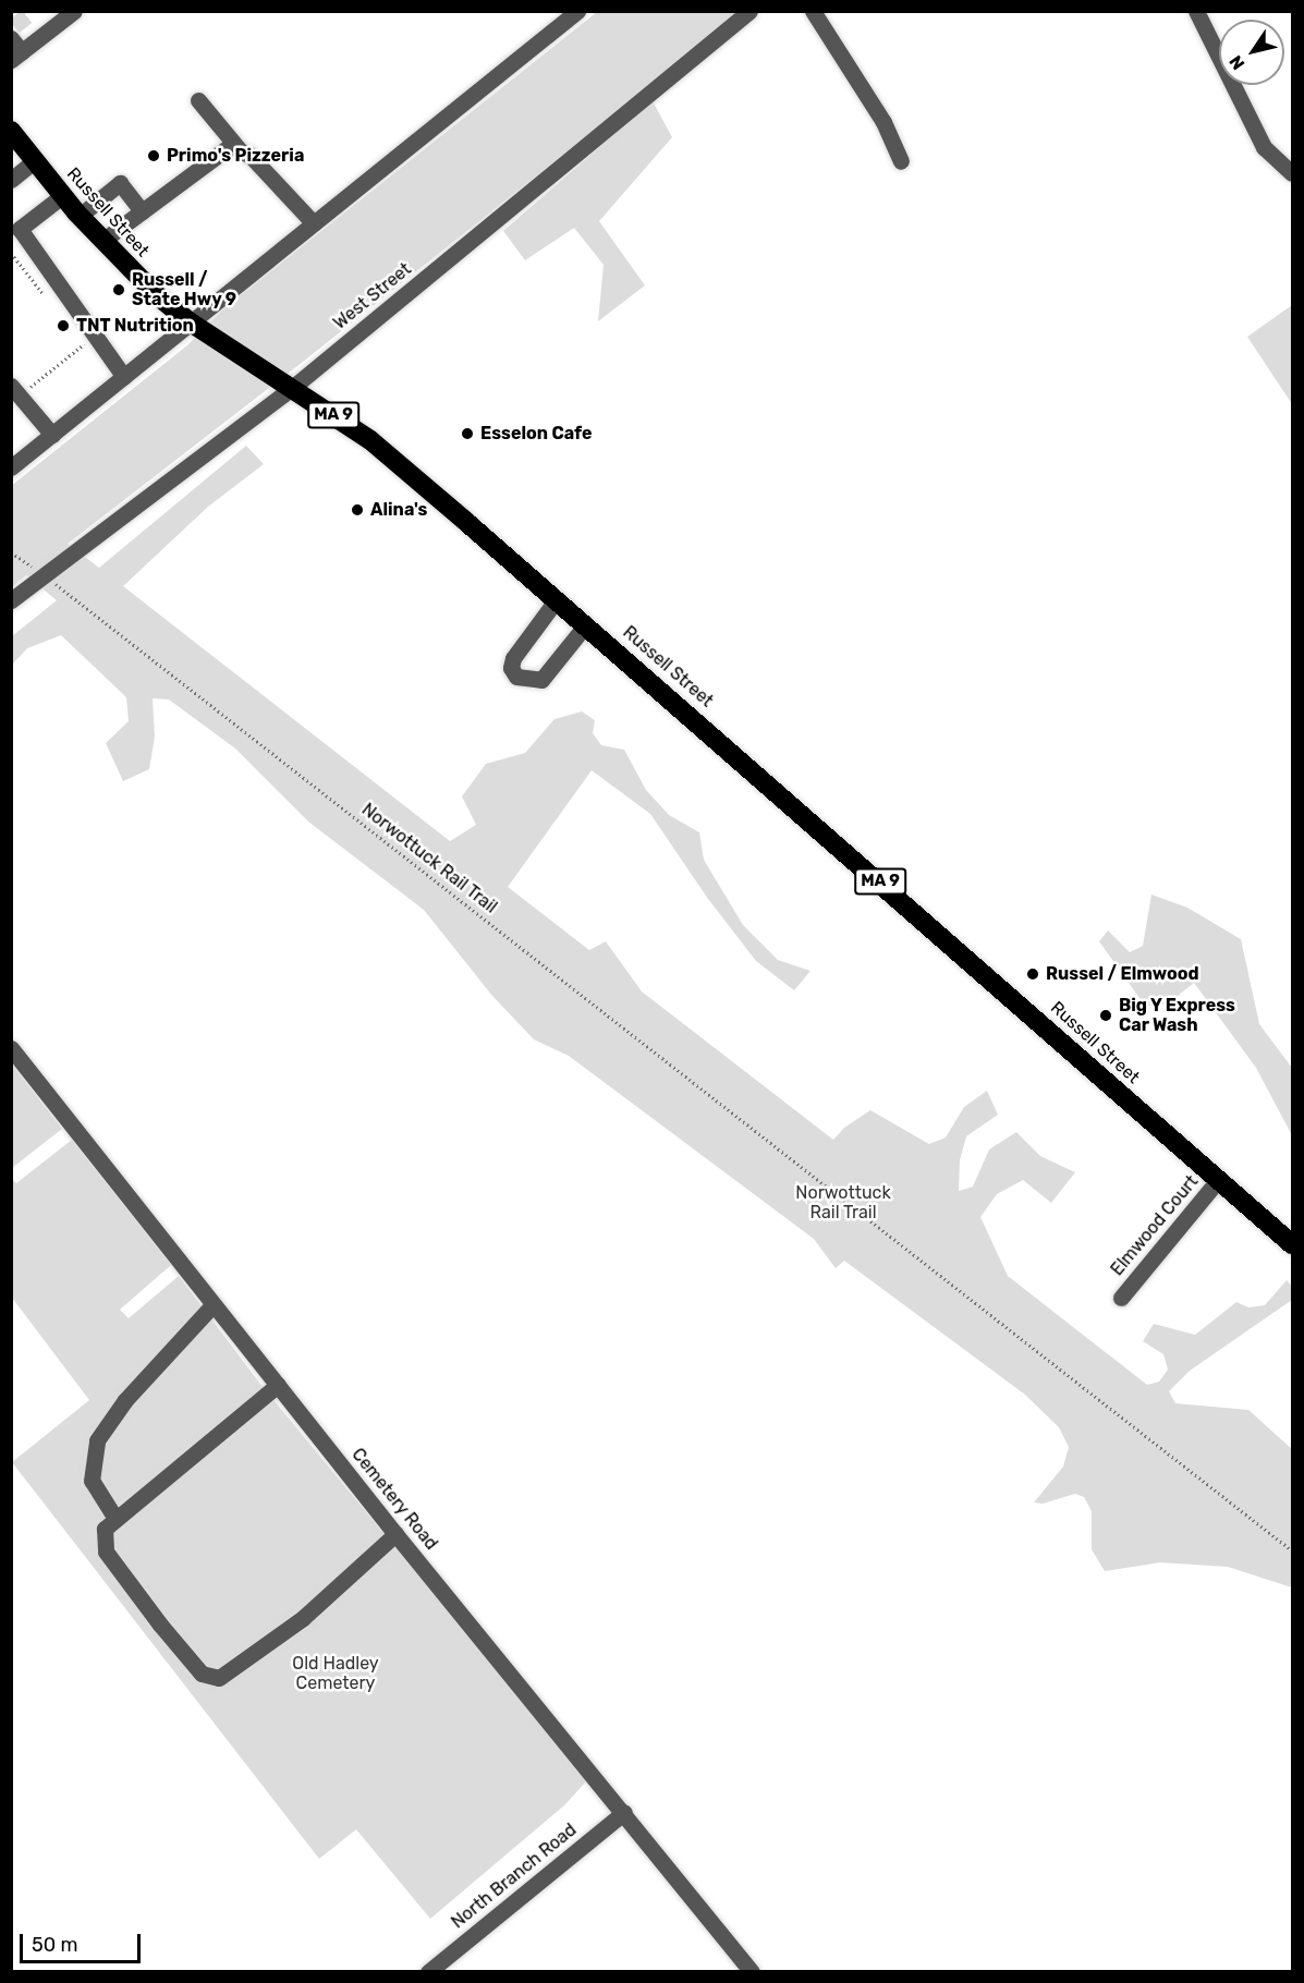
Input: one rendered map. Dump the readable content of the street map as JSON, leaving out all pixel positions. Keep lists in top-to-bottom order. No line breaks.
{"streets":{"highway":["Russell Street","MA 9"],"street":["West Street","Elmwood Court","Cemetery Road","North Branch Road"],"path":["Norwottuck Rail Trail"]},"crossings":[["Russell Street","West Street"],["Russell Street","Elmwood Court"],["West Street","Norwottuck Rail Trail"],["Cemetery Road","North Branch Road"]],"parks":["Norwottuck Rail Trail","Old Hadley Cemetery"],"places":["Primo's Pizzeria","Russell / State Hwy 9","TNT Nutrition","Esselon Cafe","Alina's","Russel / Elmwood","Big Y Express Car Wash"],"scale_bar":"50 m","north":"bottom left"}
